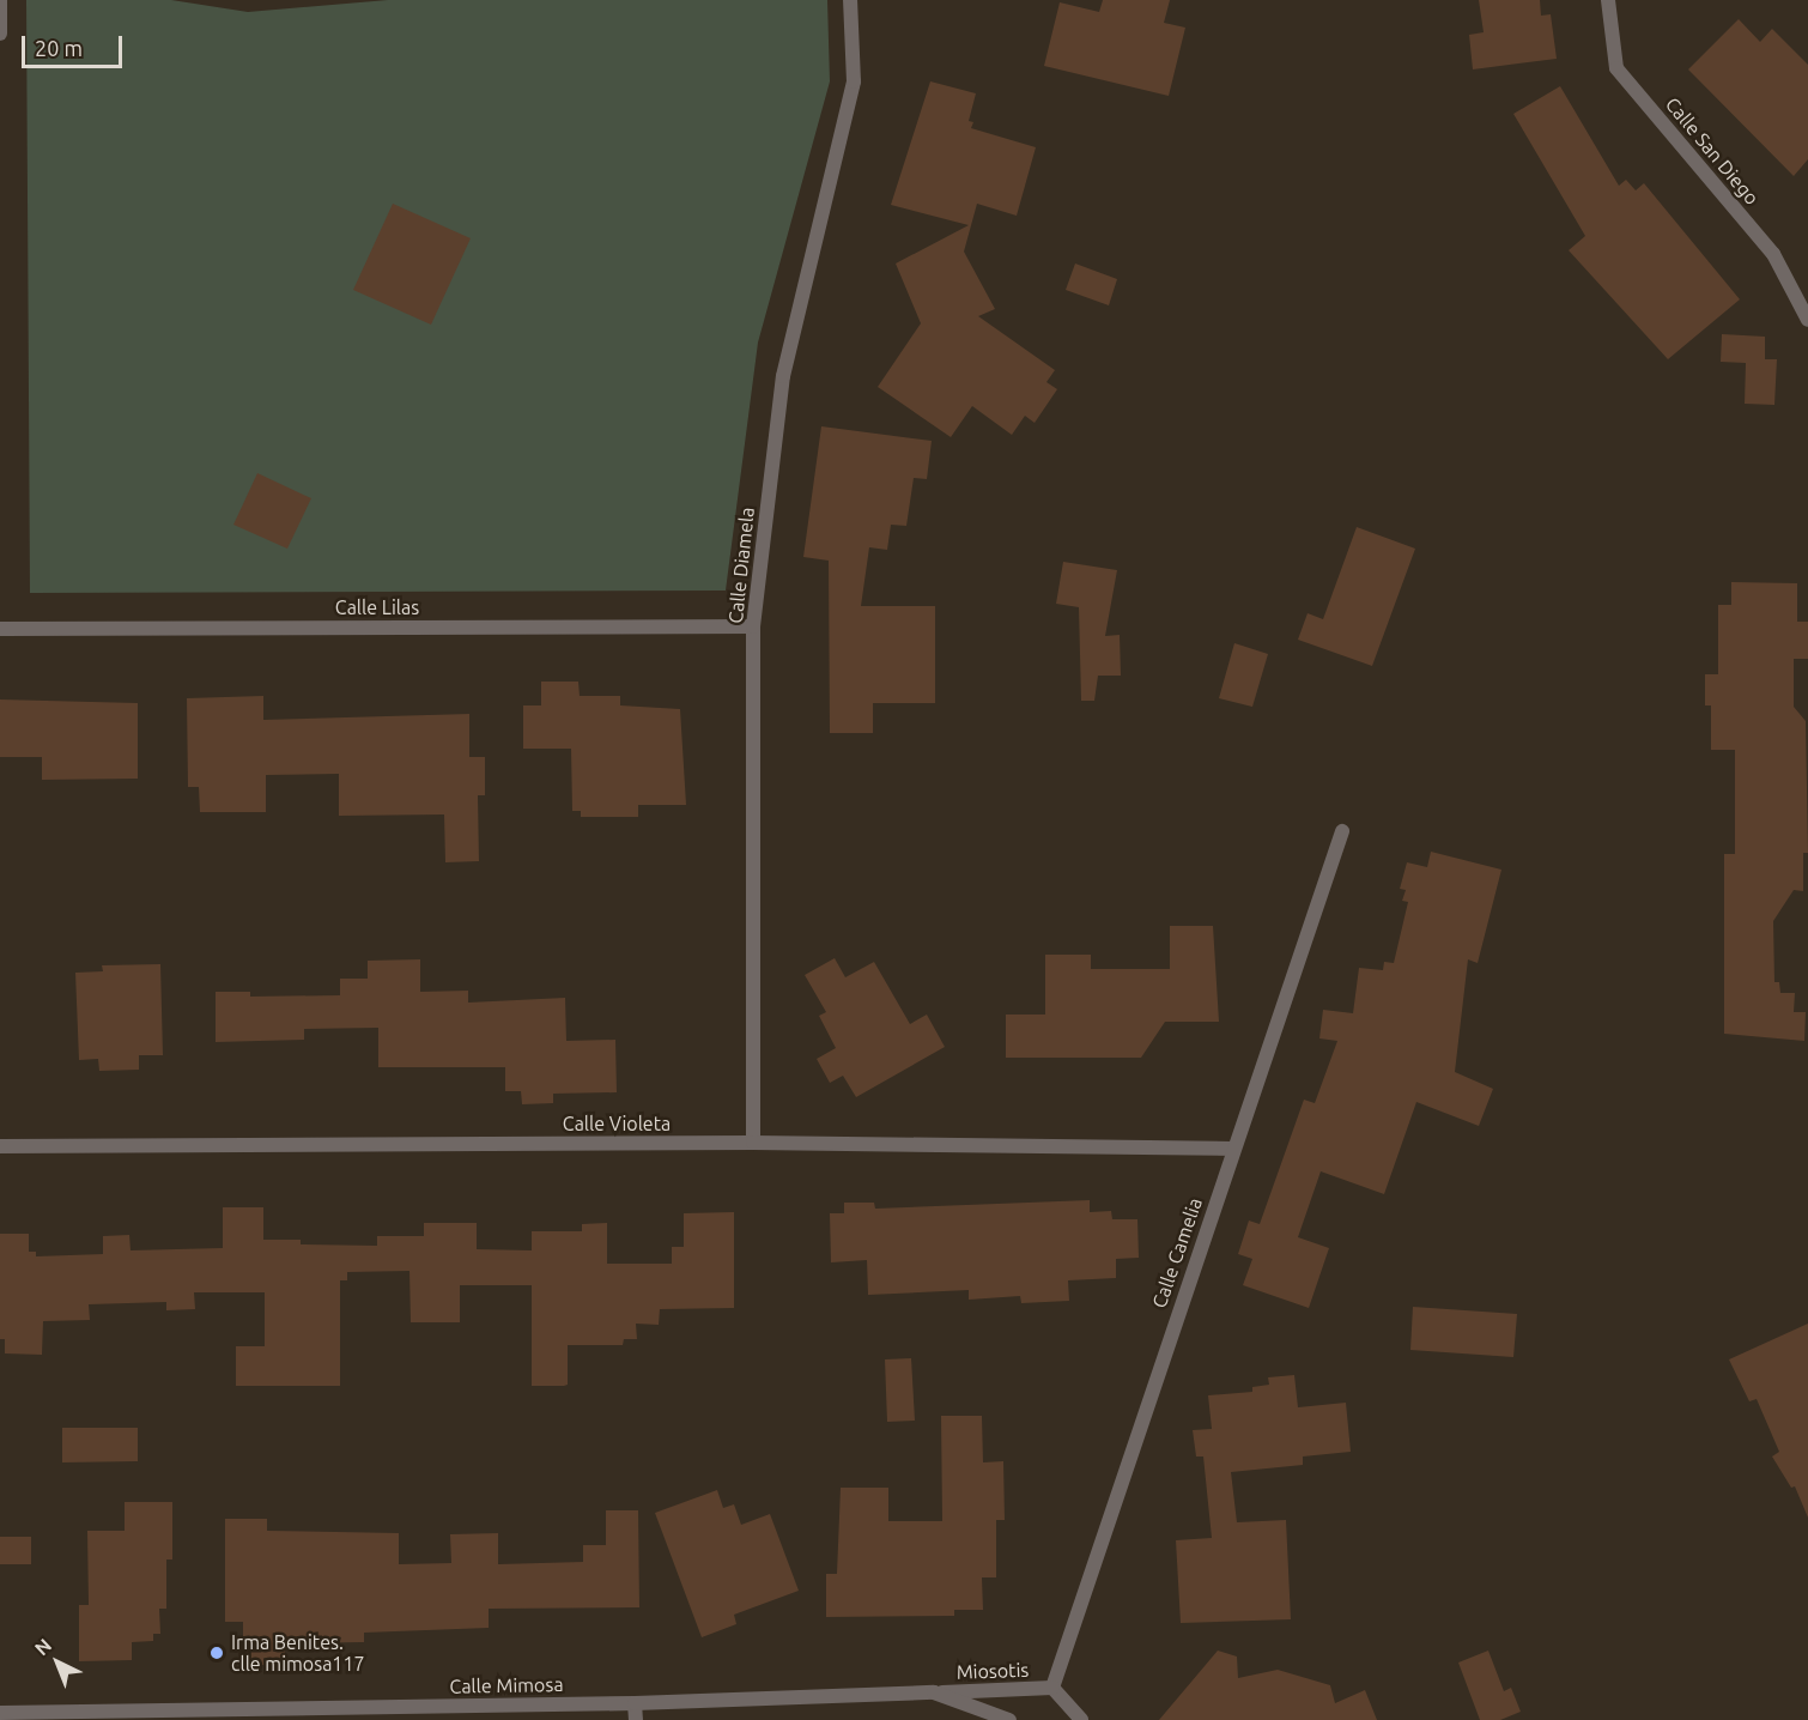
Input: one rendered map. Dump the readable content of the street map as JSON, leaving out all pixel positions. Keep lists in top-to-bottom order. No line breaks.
{"streets":{"street":["Calle San Diego","Calle Diamela","Calle Lilas","Calle Violeta","Calle Camelia","Miosotis","Calle Mimosa"]},"crossings":[["Calle Diamela","Calle Lilas"],["Calle Diamela","Calle Violeta"],["Calle Violeta","Calle Camelia"],["Calle Camelia","Miosotis"],["Miosotis","Calle Mimosa"]],"places":["Irma Benites. clle mimosa117"],"scale_bar":"20 m","north":"top left"}
